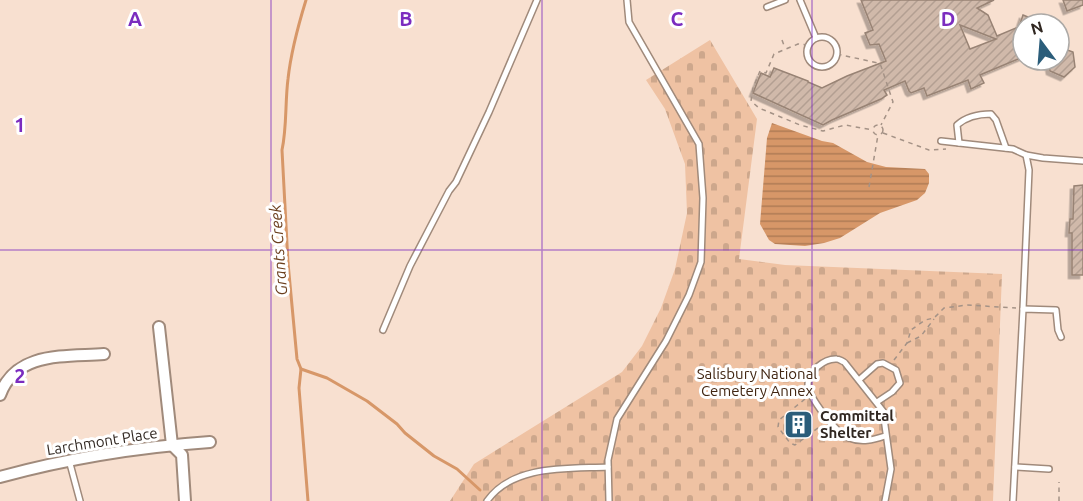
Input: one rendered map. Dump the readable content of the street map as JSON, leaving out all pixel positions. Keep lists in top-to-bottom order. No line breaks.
{"streets":{"street":["Larchmont Place"]},"water":["Grants Creek"],"parks":["Salisbury National Cemetery Annex"],"places":{"building":["Committal Shelter"]},"north":"top","grid":{"columns":["A","B","C","D"],"rows":["1","2"]}}
